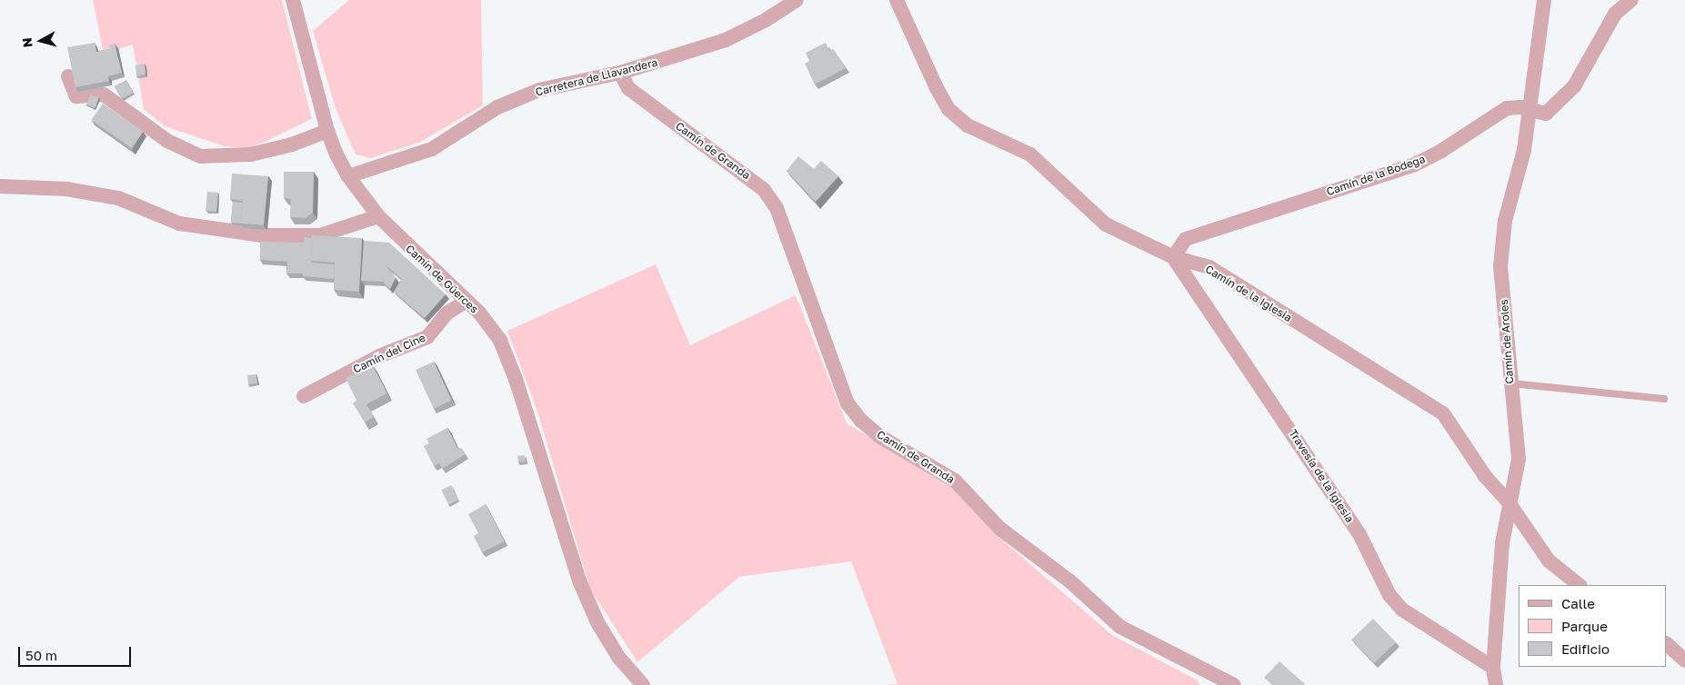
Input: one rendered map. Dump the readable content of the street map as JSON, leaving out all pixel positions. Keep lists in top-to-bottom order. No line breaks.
{"streets":{"street":["Carretera de Llavandera","Camín de Granda","Camín de la Bodega","Camín de Güerces","Camín de la Iglesia","Camín de Aroles","Camín del Cine","Travesía de la Iglesia"]},"crossings":[["Carretera de Llavandera","Camín de Granda"],["Carretera de Llavandera","Camín de Güerces"],["Camín de la Bodega","Camín de la Iglesia"],["Camín de la Bodega","Camín de Aroles"],["Camín de la Bodega","Travesía de la Iglesia"],["Camín de Güerces","Camín del Cine"],["Camín de la Iglesia","Camín de Aroles"],["Camín de la Iglesia","Travesía de la Iglesia"],["Camín de Aroles","Travesía de la Iglesia"]],"legend":["Calle","Parque","Edificio"],"scale_bar":"50 m","north":"left"}
